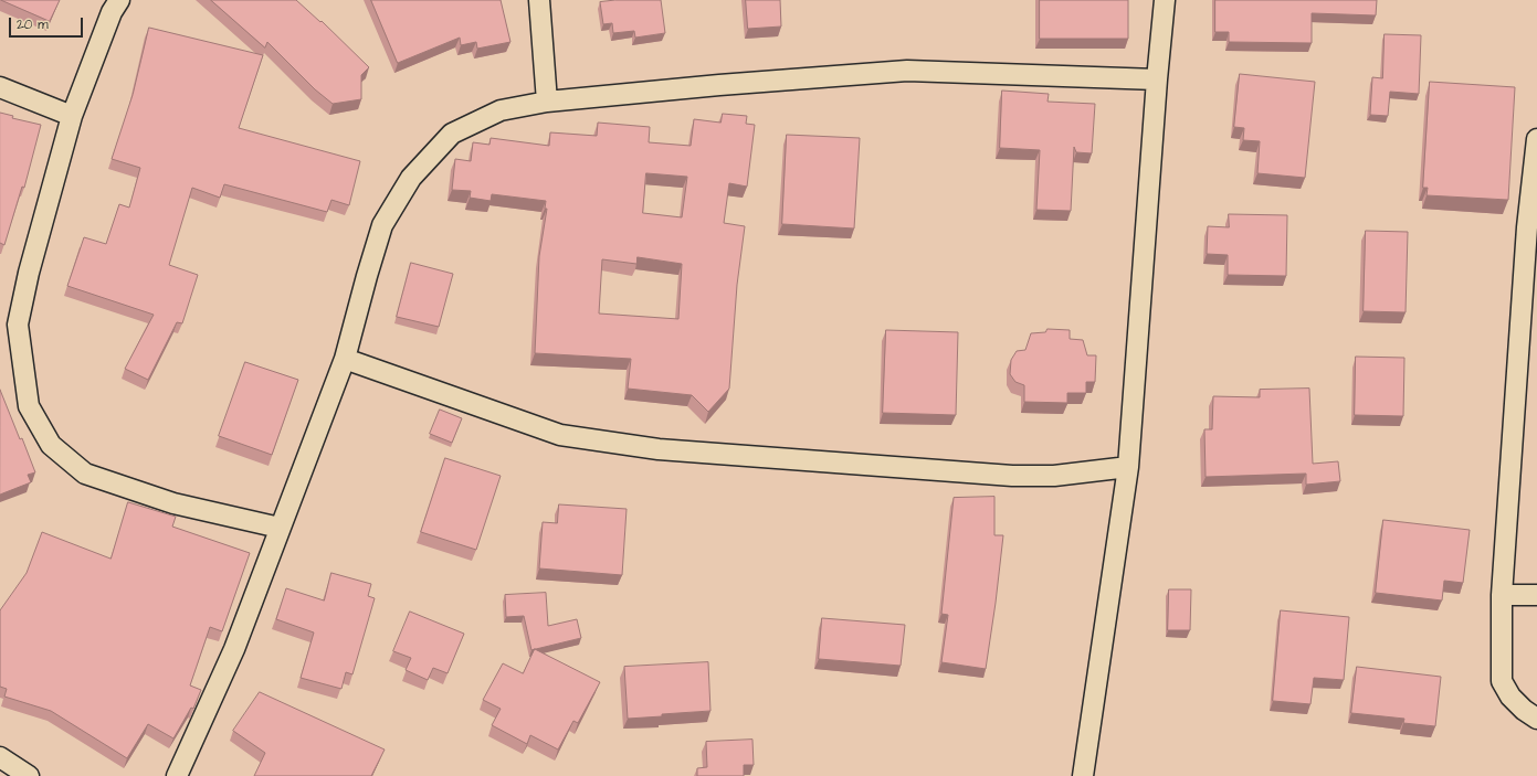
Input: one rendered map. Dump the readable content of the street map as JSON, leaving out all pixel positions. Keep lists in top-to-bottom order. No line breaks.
{"scale_bar":"20 m"}
